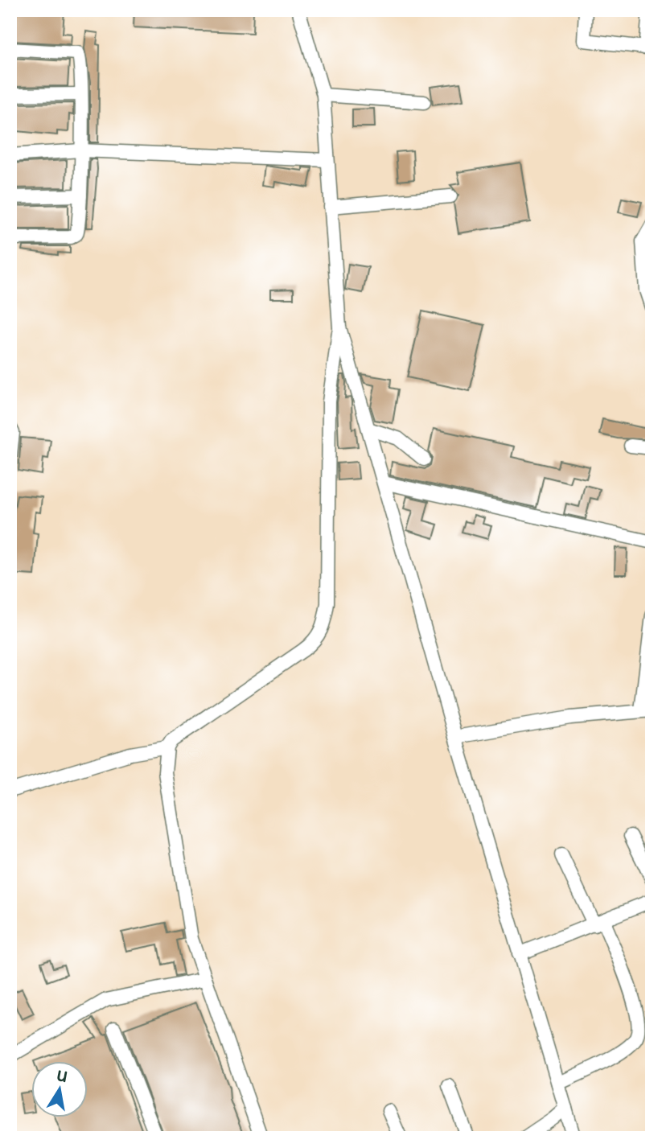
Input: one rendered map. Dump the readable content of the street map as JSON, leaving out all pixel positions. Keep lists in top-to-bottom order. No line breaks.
{"north":"top"}
